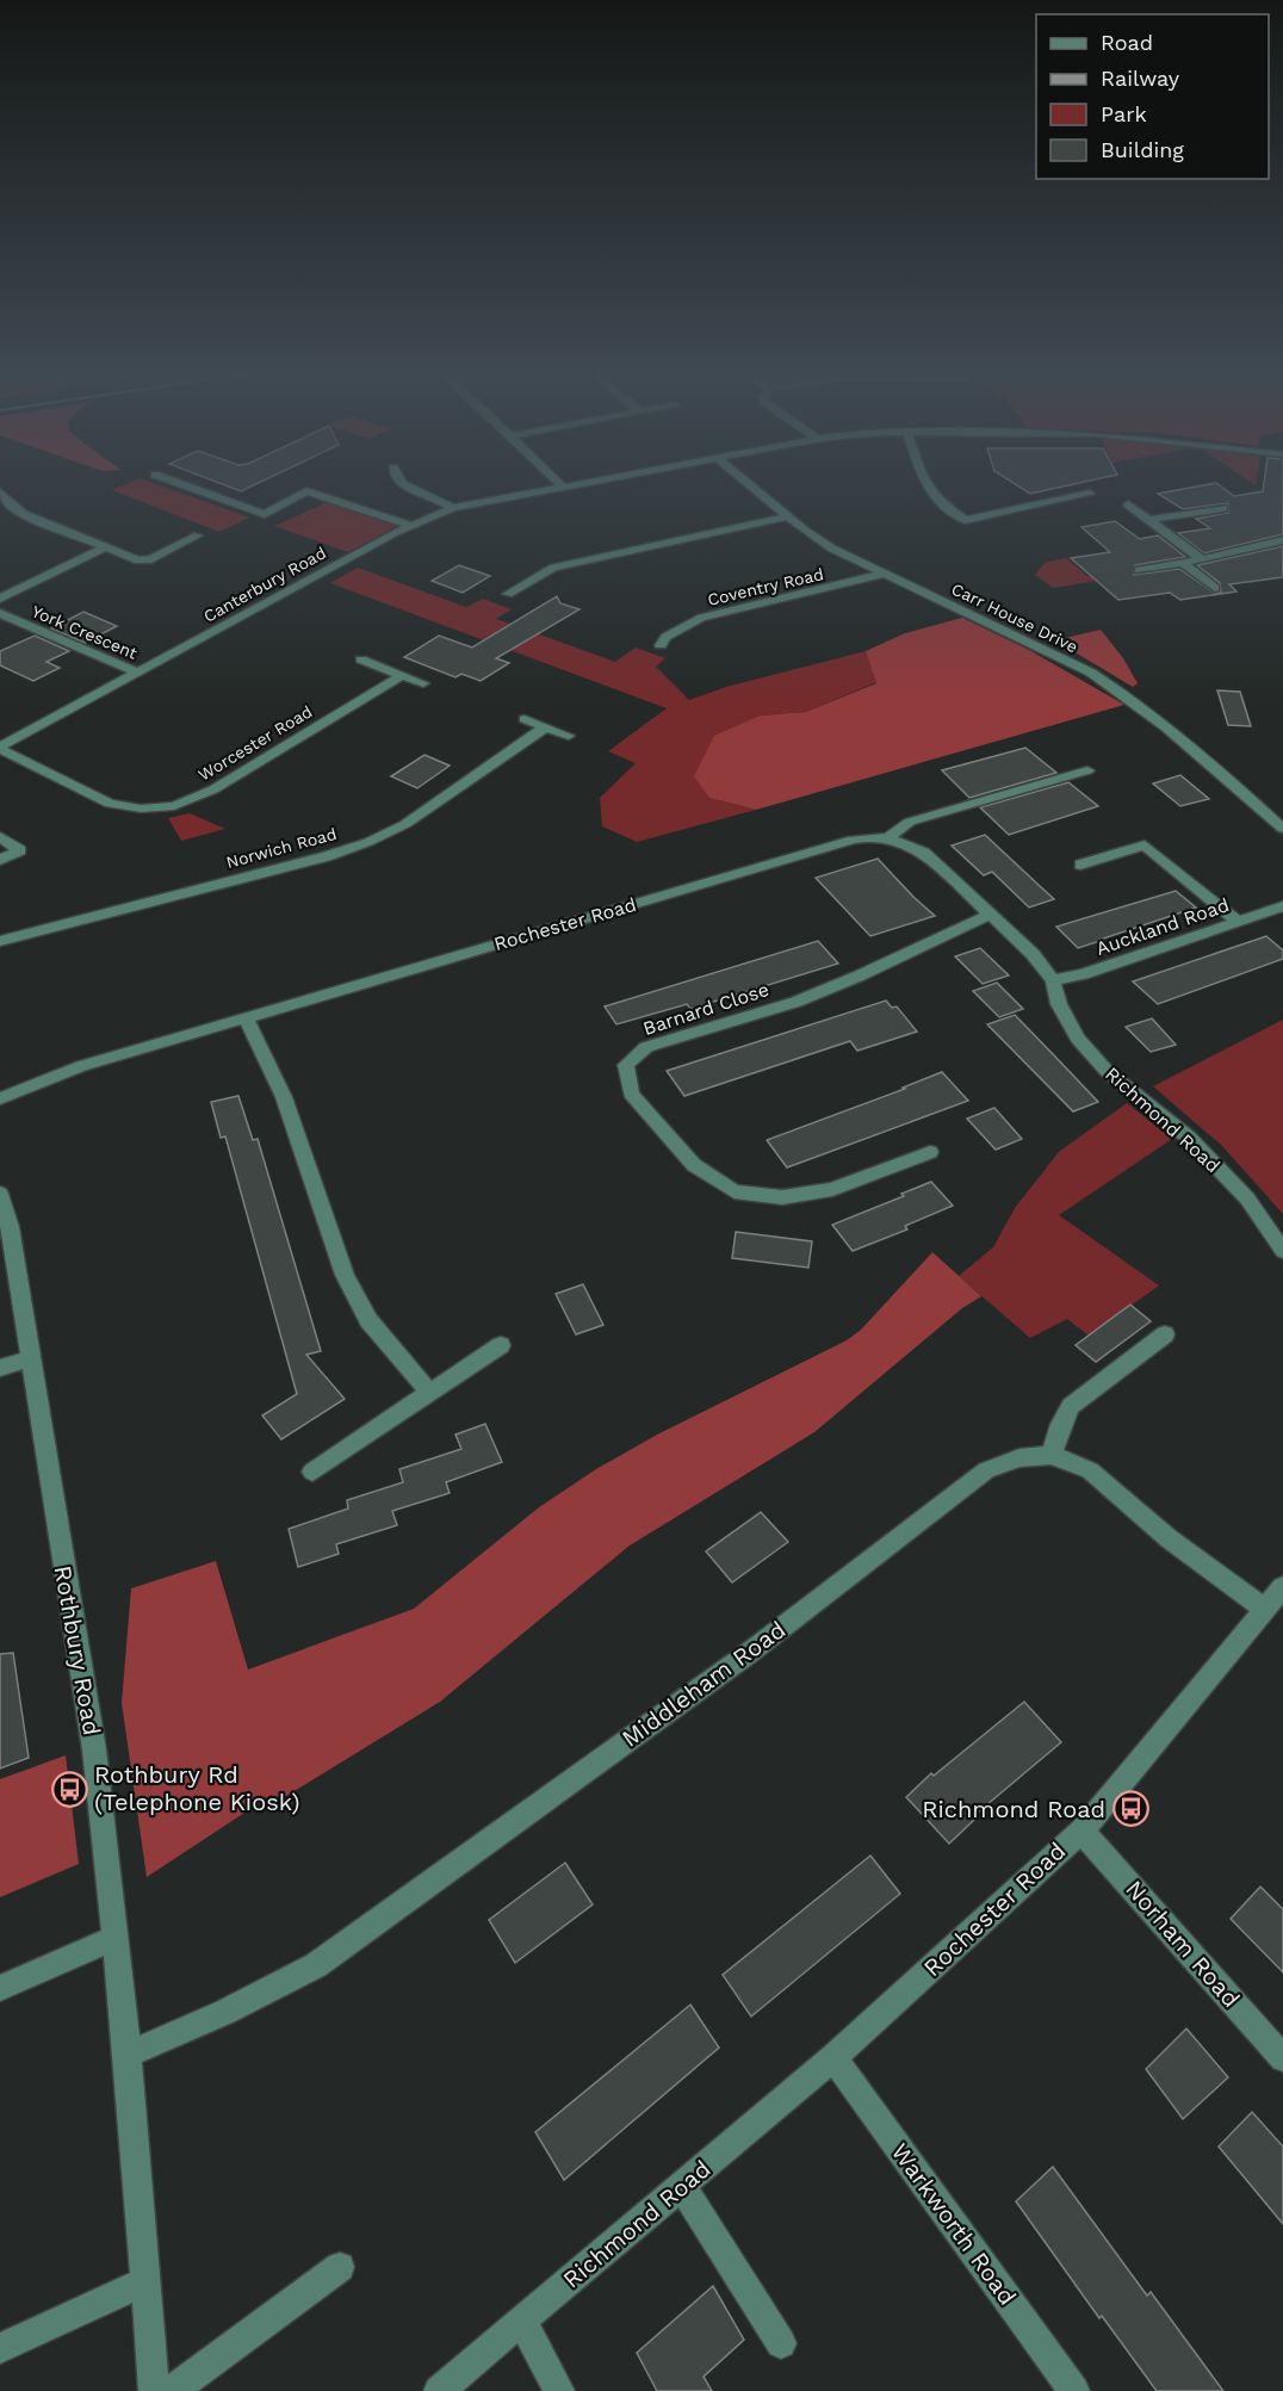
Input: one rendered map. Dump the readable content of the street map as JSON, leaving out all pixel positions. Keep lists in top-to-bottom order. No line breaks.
{"streets":{"street":["Canterbury Road","Coventry Road","Carr House Drive","York Crescent","Worcester Road","Norwich Road","Rochester Road","Auckland Road","Barnard Close","Richmond Road","Rothbury Road","Middleham Road","Norham Road","Warkworth Road"]},"crossings":[["Canterbury Road","York Crescent"],["Canterbury Road","Worcester Road"],["Coventry Road","Carr House Drive"],["Rochester Road","Auckland Road"],["Rochester Road","Barnard Close"],["Rochester Road","Richmond Road"],["Rochester Road","Middleham Road"],["Rochester Road","Norham Road"],["Rochester Road","Warkworth Road"],["Auckland Road","Richmond Road"],["Richmond Road","Warkworth Road"],["Rothbury Road","Middleham Road"]],"places":{"bus stop":["Rothbury Rd (Telephone Kiosk)","Richmond Road"]},"legend":["Road","Railway","Park","Building"]}
